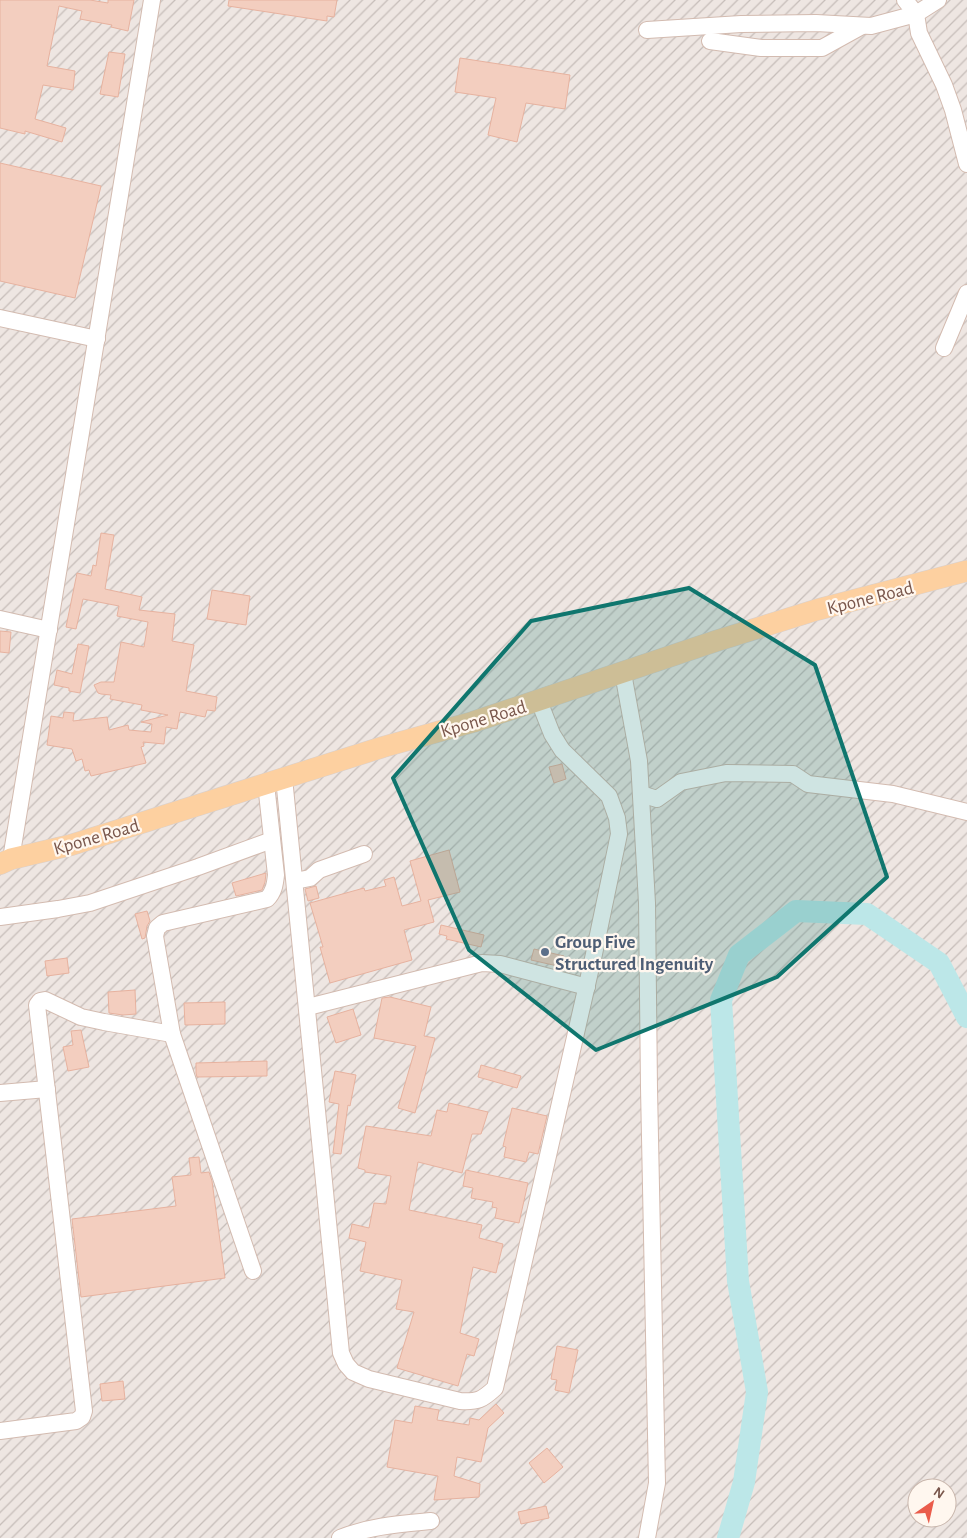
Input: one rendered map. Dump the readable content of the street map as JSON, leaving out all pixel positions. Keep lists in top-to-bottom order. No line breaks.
{"streets":{"main road":["Kpone Road"]},"places":["Group Five Structured Ingenuity"],"north":"top right"}
